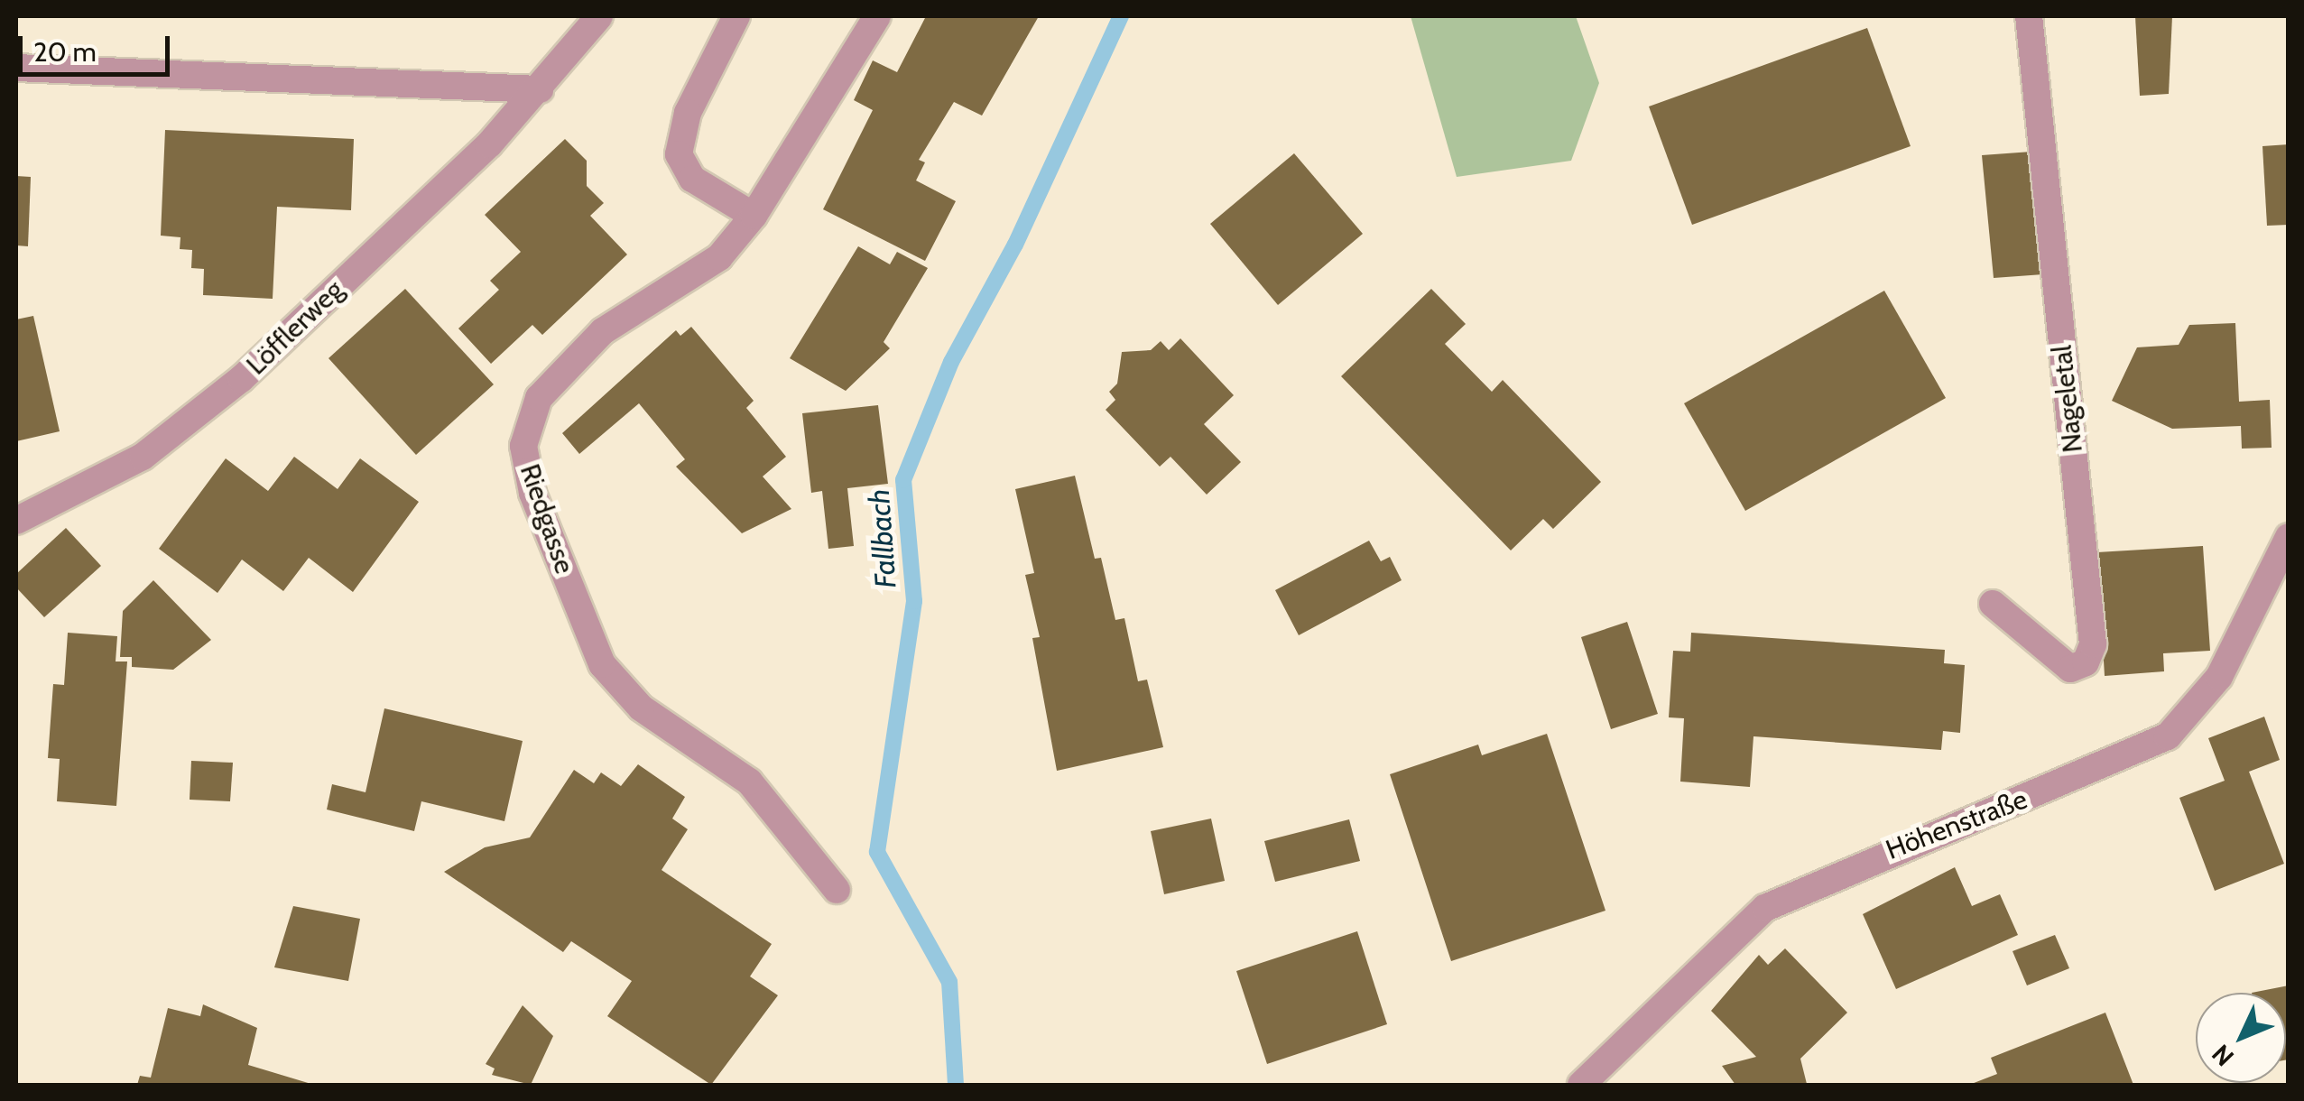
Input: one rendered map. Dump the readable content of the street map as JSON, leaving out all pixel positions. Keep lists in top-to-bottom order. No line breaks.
{"streets":{"street":["Löfflerweg","Nageletal","Riedgasse","Höhenstraße"]},"water":["Fallbach"],"scale_bar":"20 m","north":"bottom left"}
